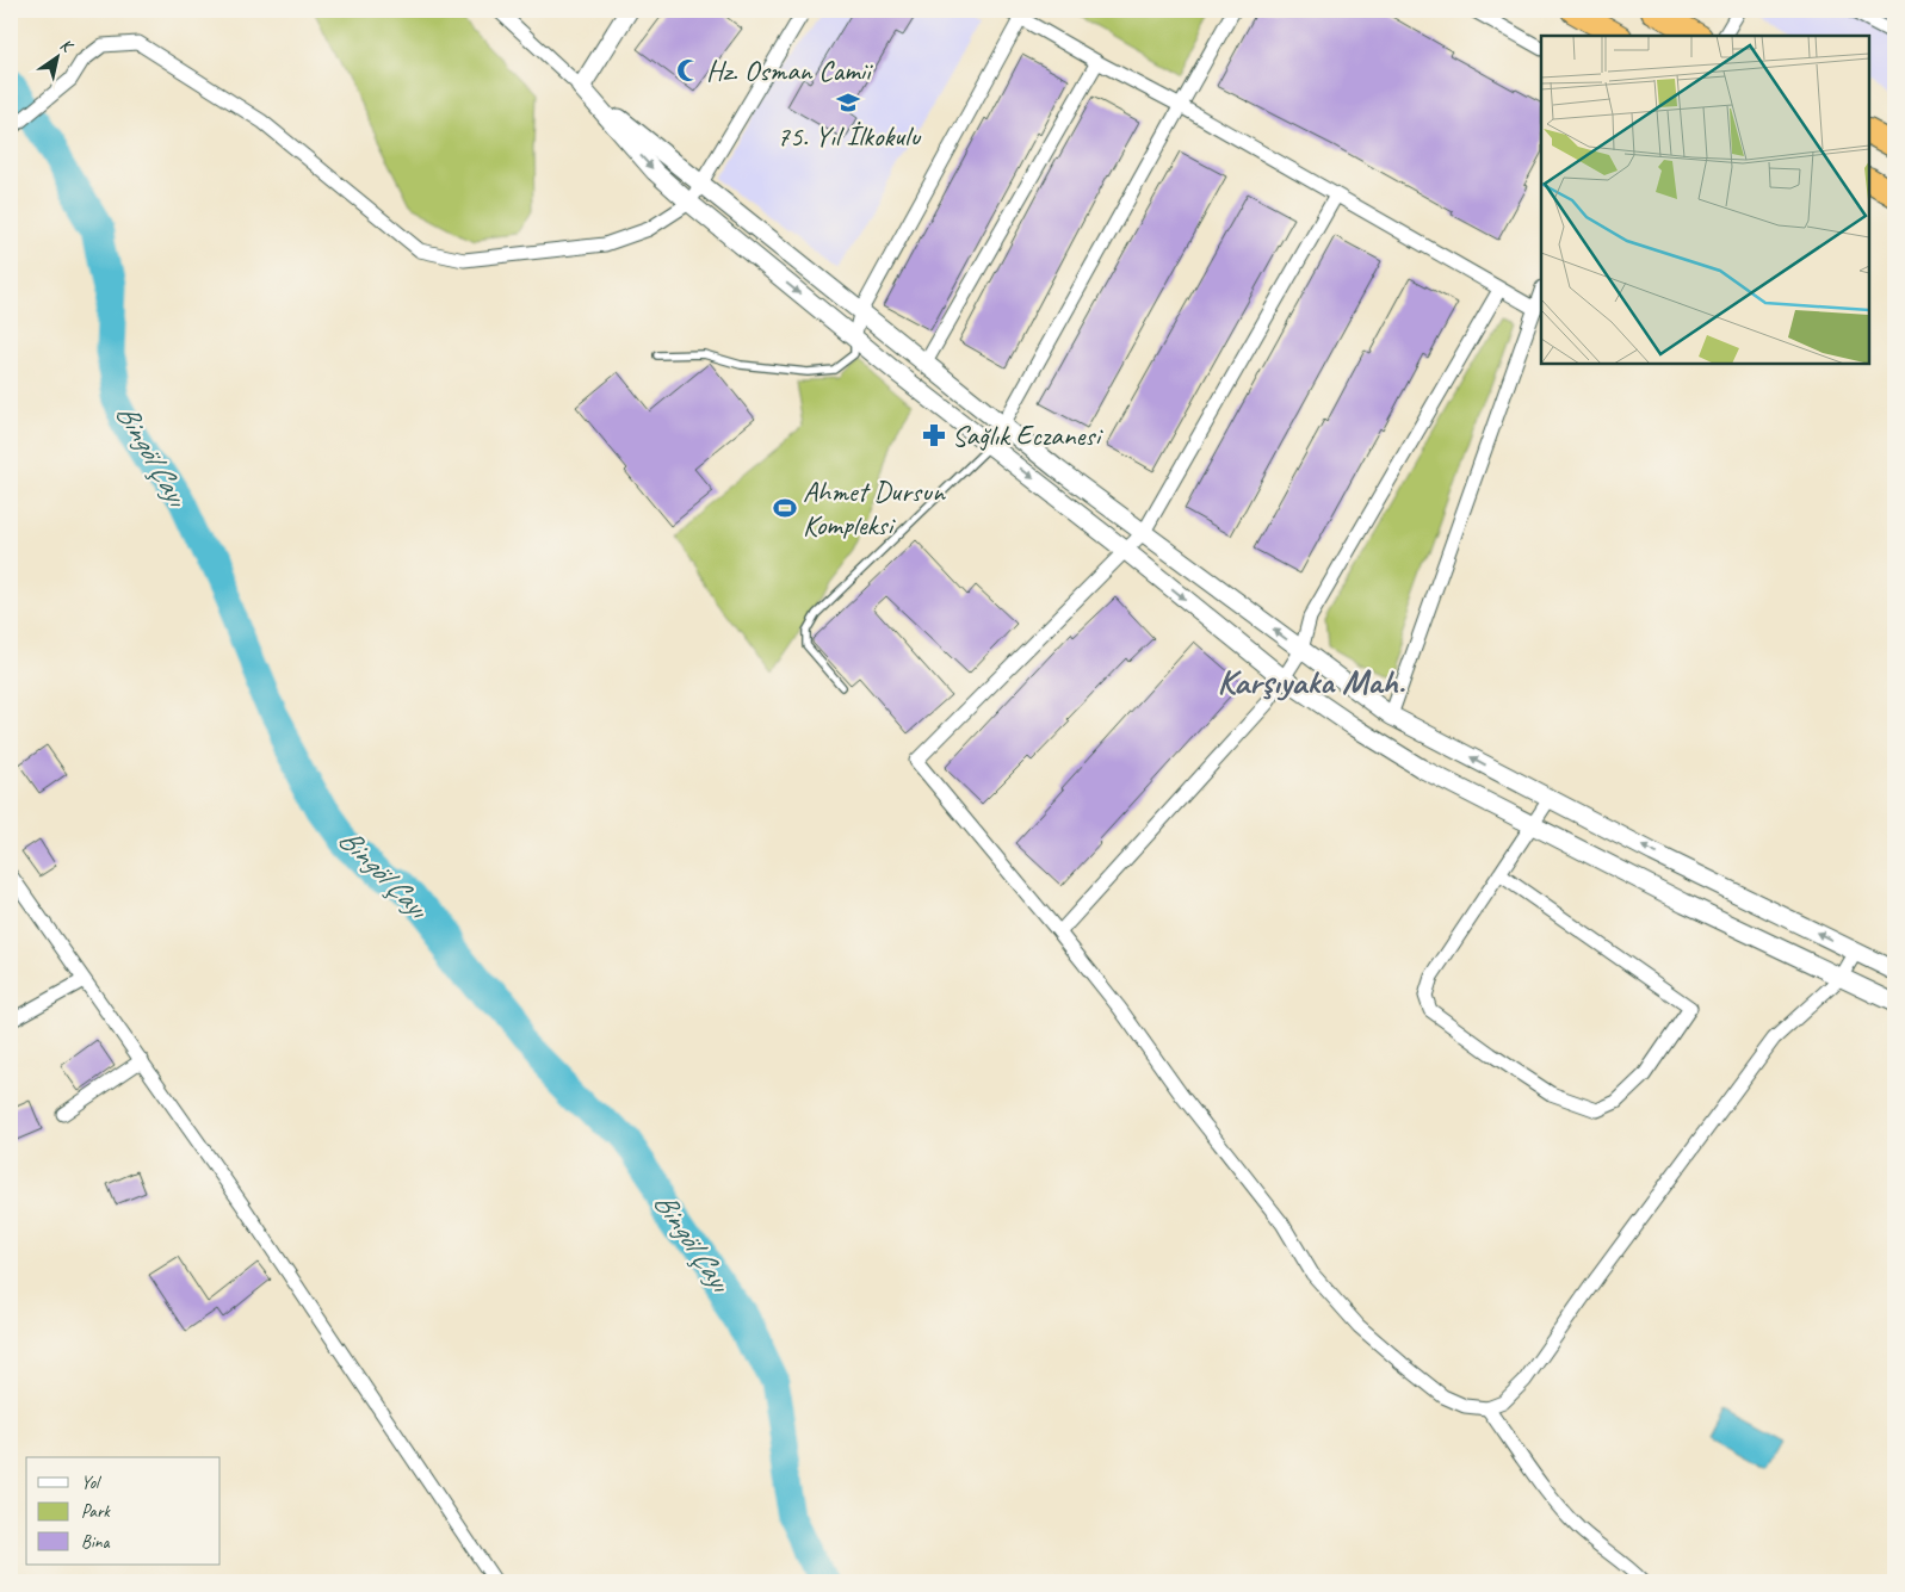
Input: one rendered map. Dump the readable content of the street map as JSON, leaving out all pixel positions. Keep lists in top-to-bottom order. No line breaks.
{"districts":["Karşıyaka Mah."],"water":["Bingöl Çayı"],"places":{"mosque":["Hz. Osman Camii"],"school or university":["75. Yıl İlkokulu"],"pharmacy":["Sağlık Eczanesi"],"sports":["Ahmet Dursun Kompleksi"]},"legend":["Yol","Park","Bina"],"north":"top right"}
